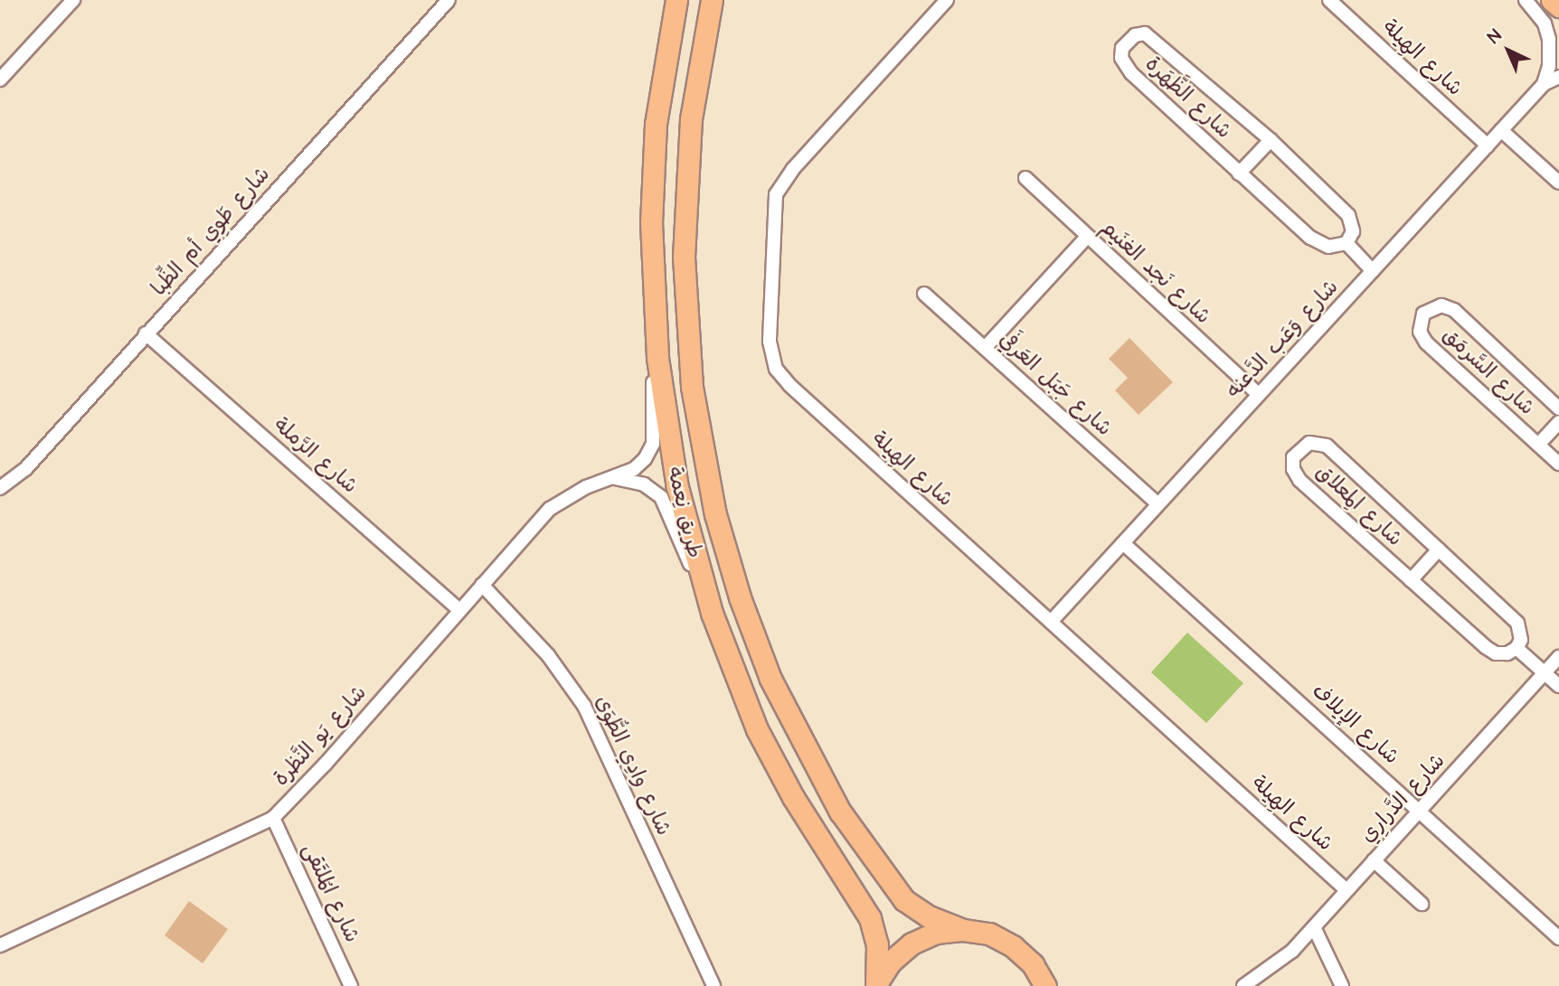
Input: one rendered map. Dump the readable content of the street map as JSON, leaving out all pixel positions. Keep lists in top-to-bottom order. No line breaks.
{"streets":{"main road":["طريق نِعمة"],"street":["شارع الهِيلة","شارع الظَّهَرة","شارع طَوِي أم الظِّبا","شارع نَجد الغنَيم","شارع وَعَب الدَّعنه","شارع السَّرمَق","شارع جَبَل العَرفَي","شارع الرَّملة","شارع المِعلاق","شارع الإيلاف","شارع يَو النَّظرة","شارع وادِي الطُّوَى","شارع الدَّرارِي","شارع المُلتَقى"]},"crossings":[["شارع الهِيلة","شارع وَعَب الدَّعنه"],["شارع الهِيلة","شارع الدَّرارِي"],["شارع طَوِي أم الظِّبا","شارع الرَّملة"],["شارع نَجد الغنَيم","شارع وَعَب الدَّعنه"],["شارع وَعَب الدَّعنه","شارع جَبَل العَرفَي"],["شارع وَعَب الدَّعنه","شارع الإيلاف"],["شارع الرَّملة","شارع يَو النَّظرة"],["طريق نِعمة","شارع يَو النَّظرة"],["شارع الإيلاف","شارع الدَّرارِي"],["شارع يَو النَّظرة","شارع وادِي الطُّوَى"],["شارع يَو النَّظرة","شارع المُلتَقى"]],"north":"top left"}
